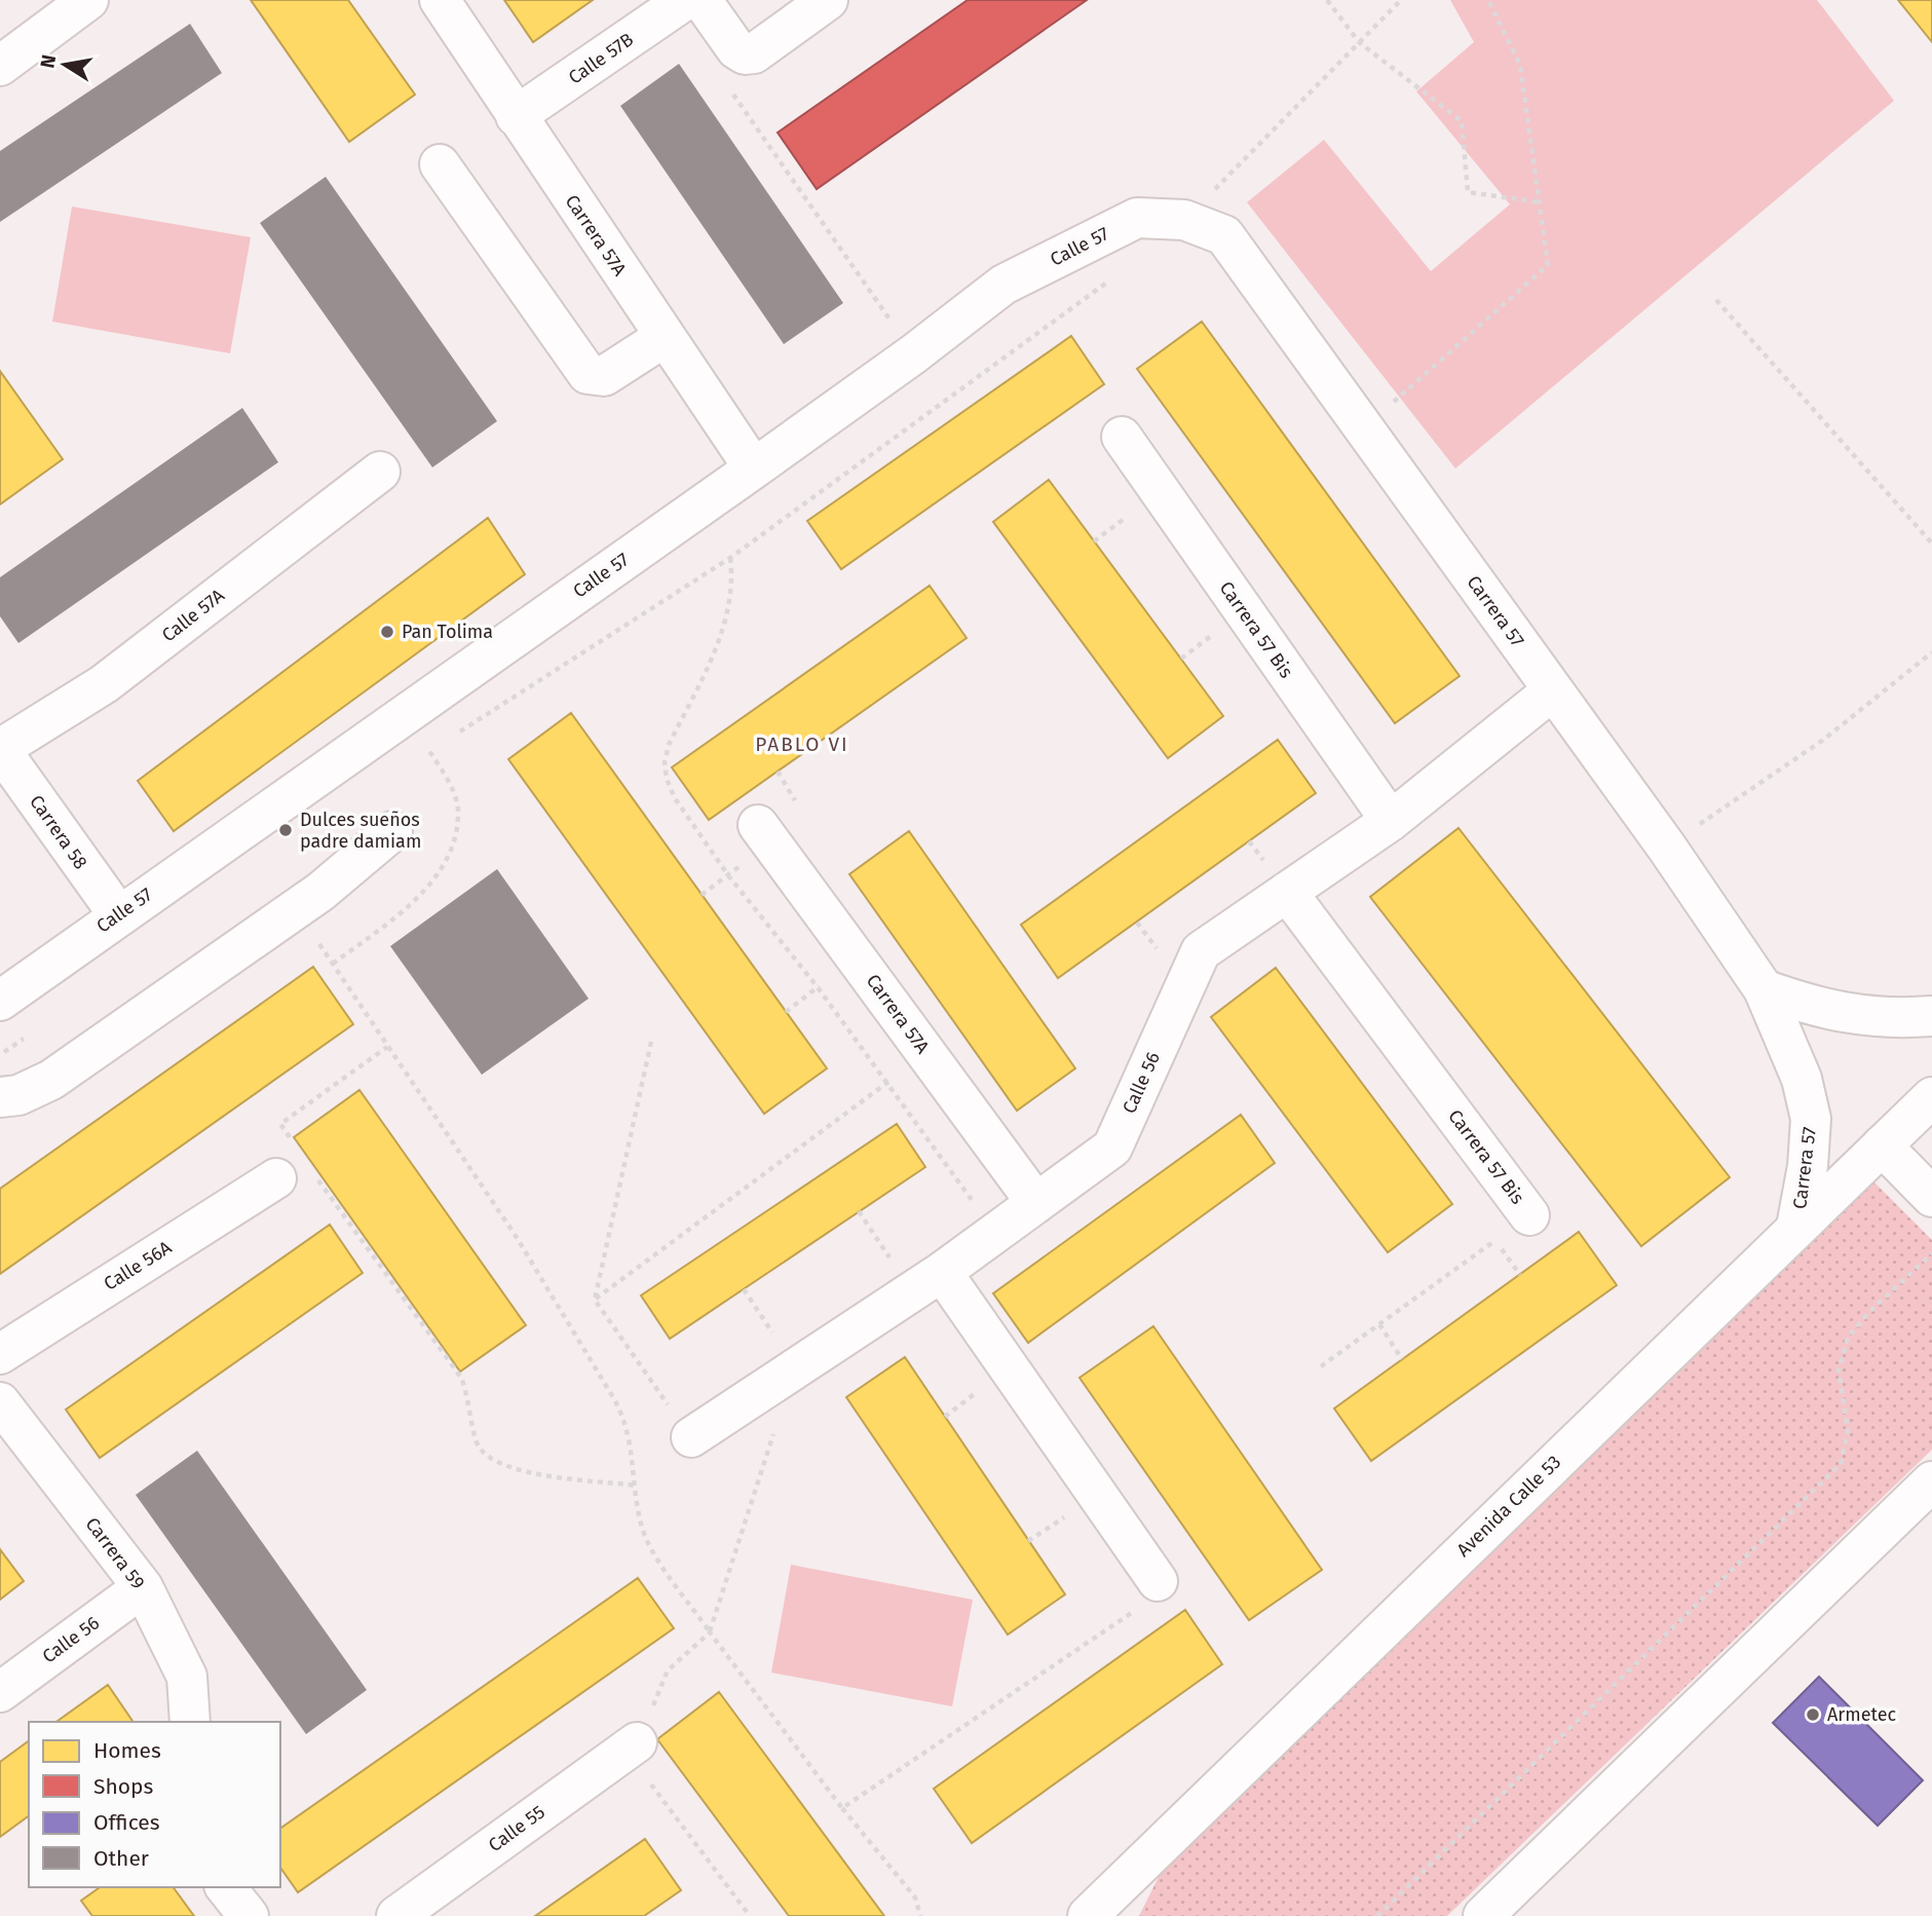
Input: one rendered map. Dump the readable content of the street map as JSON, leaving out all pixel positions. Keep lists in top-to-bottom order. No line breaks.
{"streets":{"street":["Calle 57B","Carrera 57A","Calle 57","Carrera 57","Calle 57A","Carrera 57 Bis","Carrera 58","Calle 56","Calle 56A","Avenida Calle 53","Carrera 59","Calle 55"]},"crossings":[["Calle 57B","Carrera 57A"],["Carrera 57A","Calle 57"],["Carrera 57A","Calle 56"],["Calle 57","Carrera 57"],["Calle 57","Carrera 58"],["Carrera 57","Calle 56"],["Carrera 57","Avenida Calle 53"],["Calle 57A","Carrera 58"],["Carrera 57 Bis","Calle 56"],["Calle 56","Carrera 59"]],"districts":["PABLO VI"],"places":["Pan Tolima","Dulces sueños padre damiam","Armetec"],"legend":["Homes","Shops","Offices","Other"],"north":"left"}
